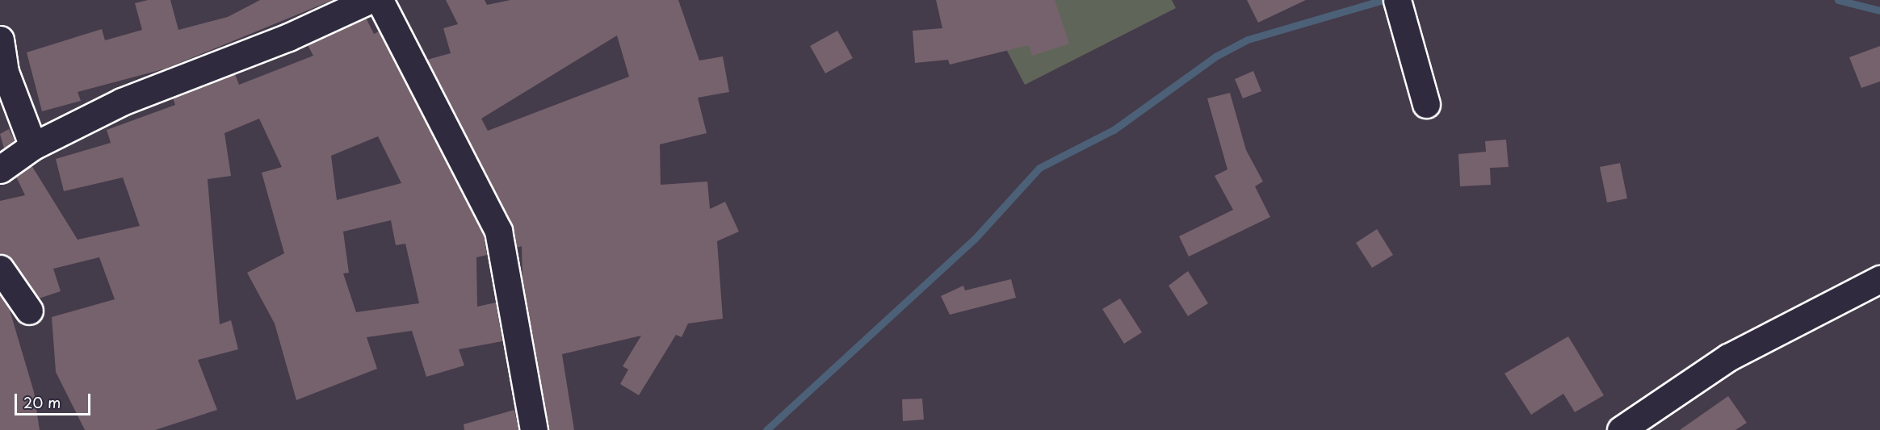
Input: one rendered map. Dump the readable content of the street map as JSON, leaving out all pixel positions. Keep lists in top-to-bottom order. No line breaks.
{"scale_bar":"20 m"}
